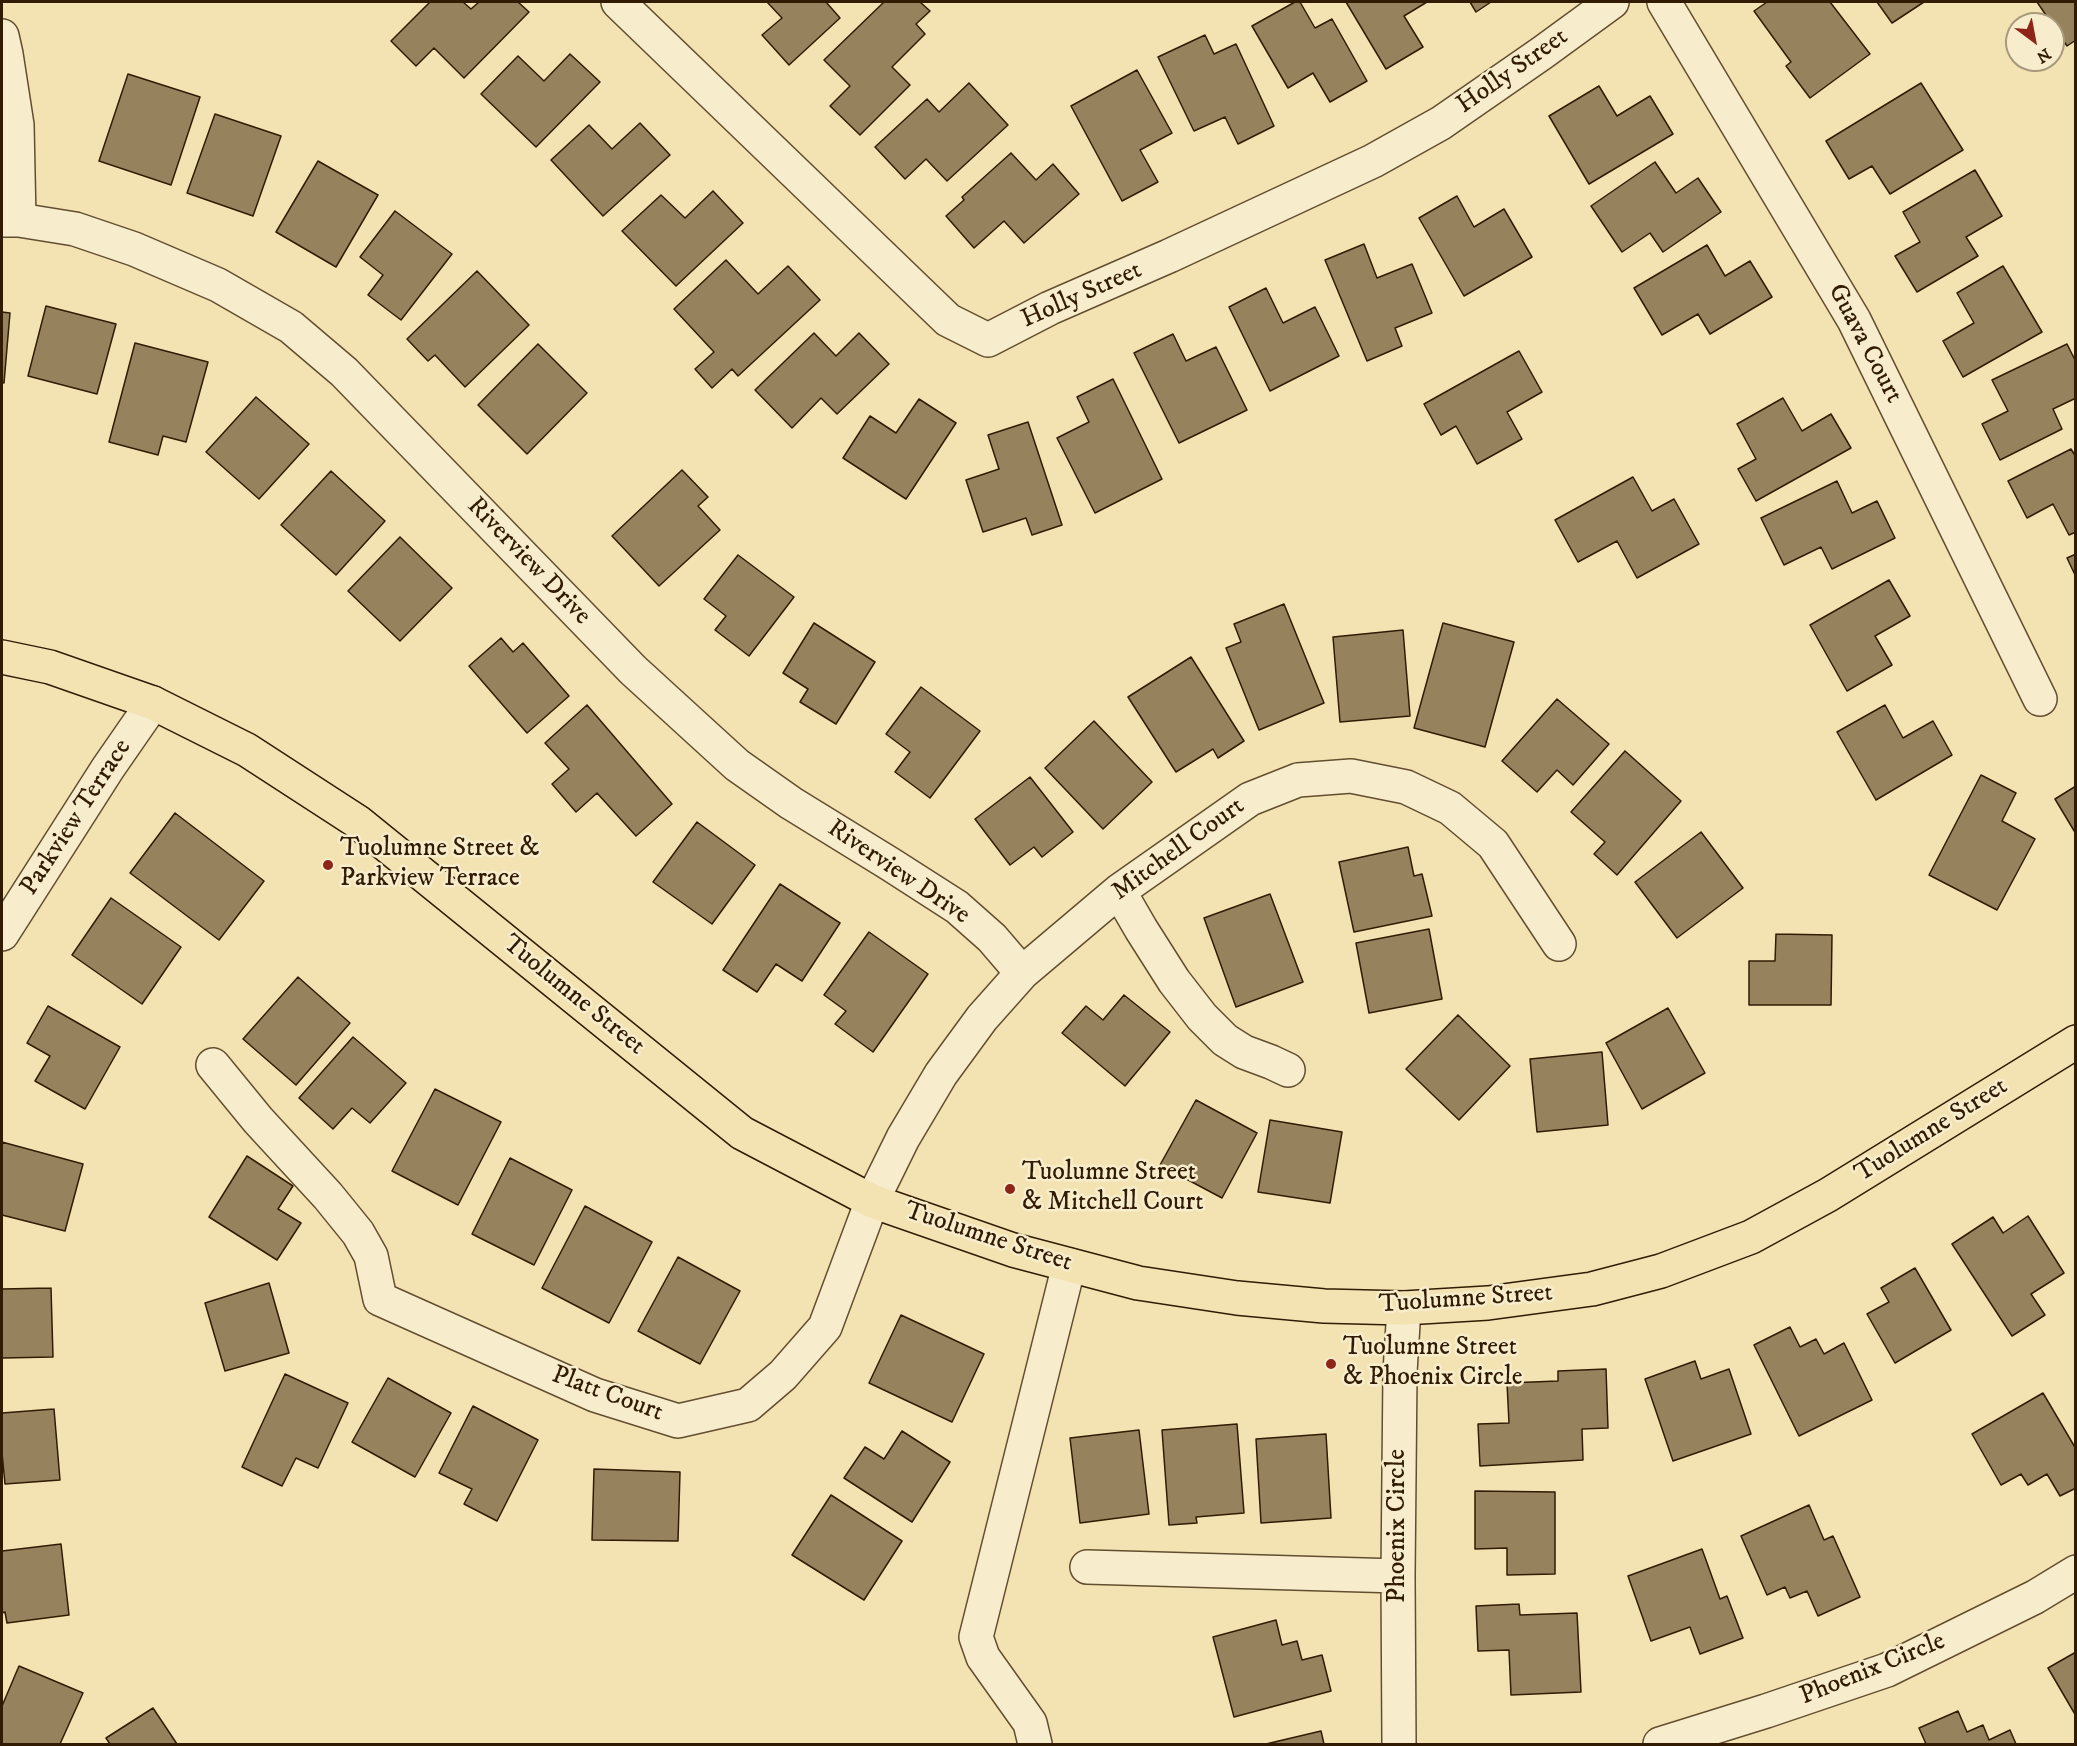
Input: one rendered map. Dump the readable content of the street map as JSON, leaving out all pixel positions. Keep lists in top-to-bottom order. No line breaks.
{"streets":{"main road":["Tuolumne Street"],"street":["Holly Street","Guava Court","Riverview Drive","Parkview Terrace","Mitchell Court","Platt Court","Phoenix Circle"]},"crossings":[["Riverview Drive","Mitchell Court"],["Parkview Terrace","Tuolumne Street"],["Mitchell Court","Tuolumne Street"],["Mitchell Court","Platt Court"],["Tuolumne Street","Platt Court"],["Tuolumne Street","Phoenix Circle"]],"places":["Tuolumne Street & Parkview Terrace","Tuolumne Street & Mitchell Court","Tuolumne Street & Phoenix Circle"],"north":"bottom right"}
